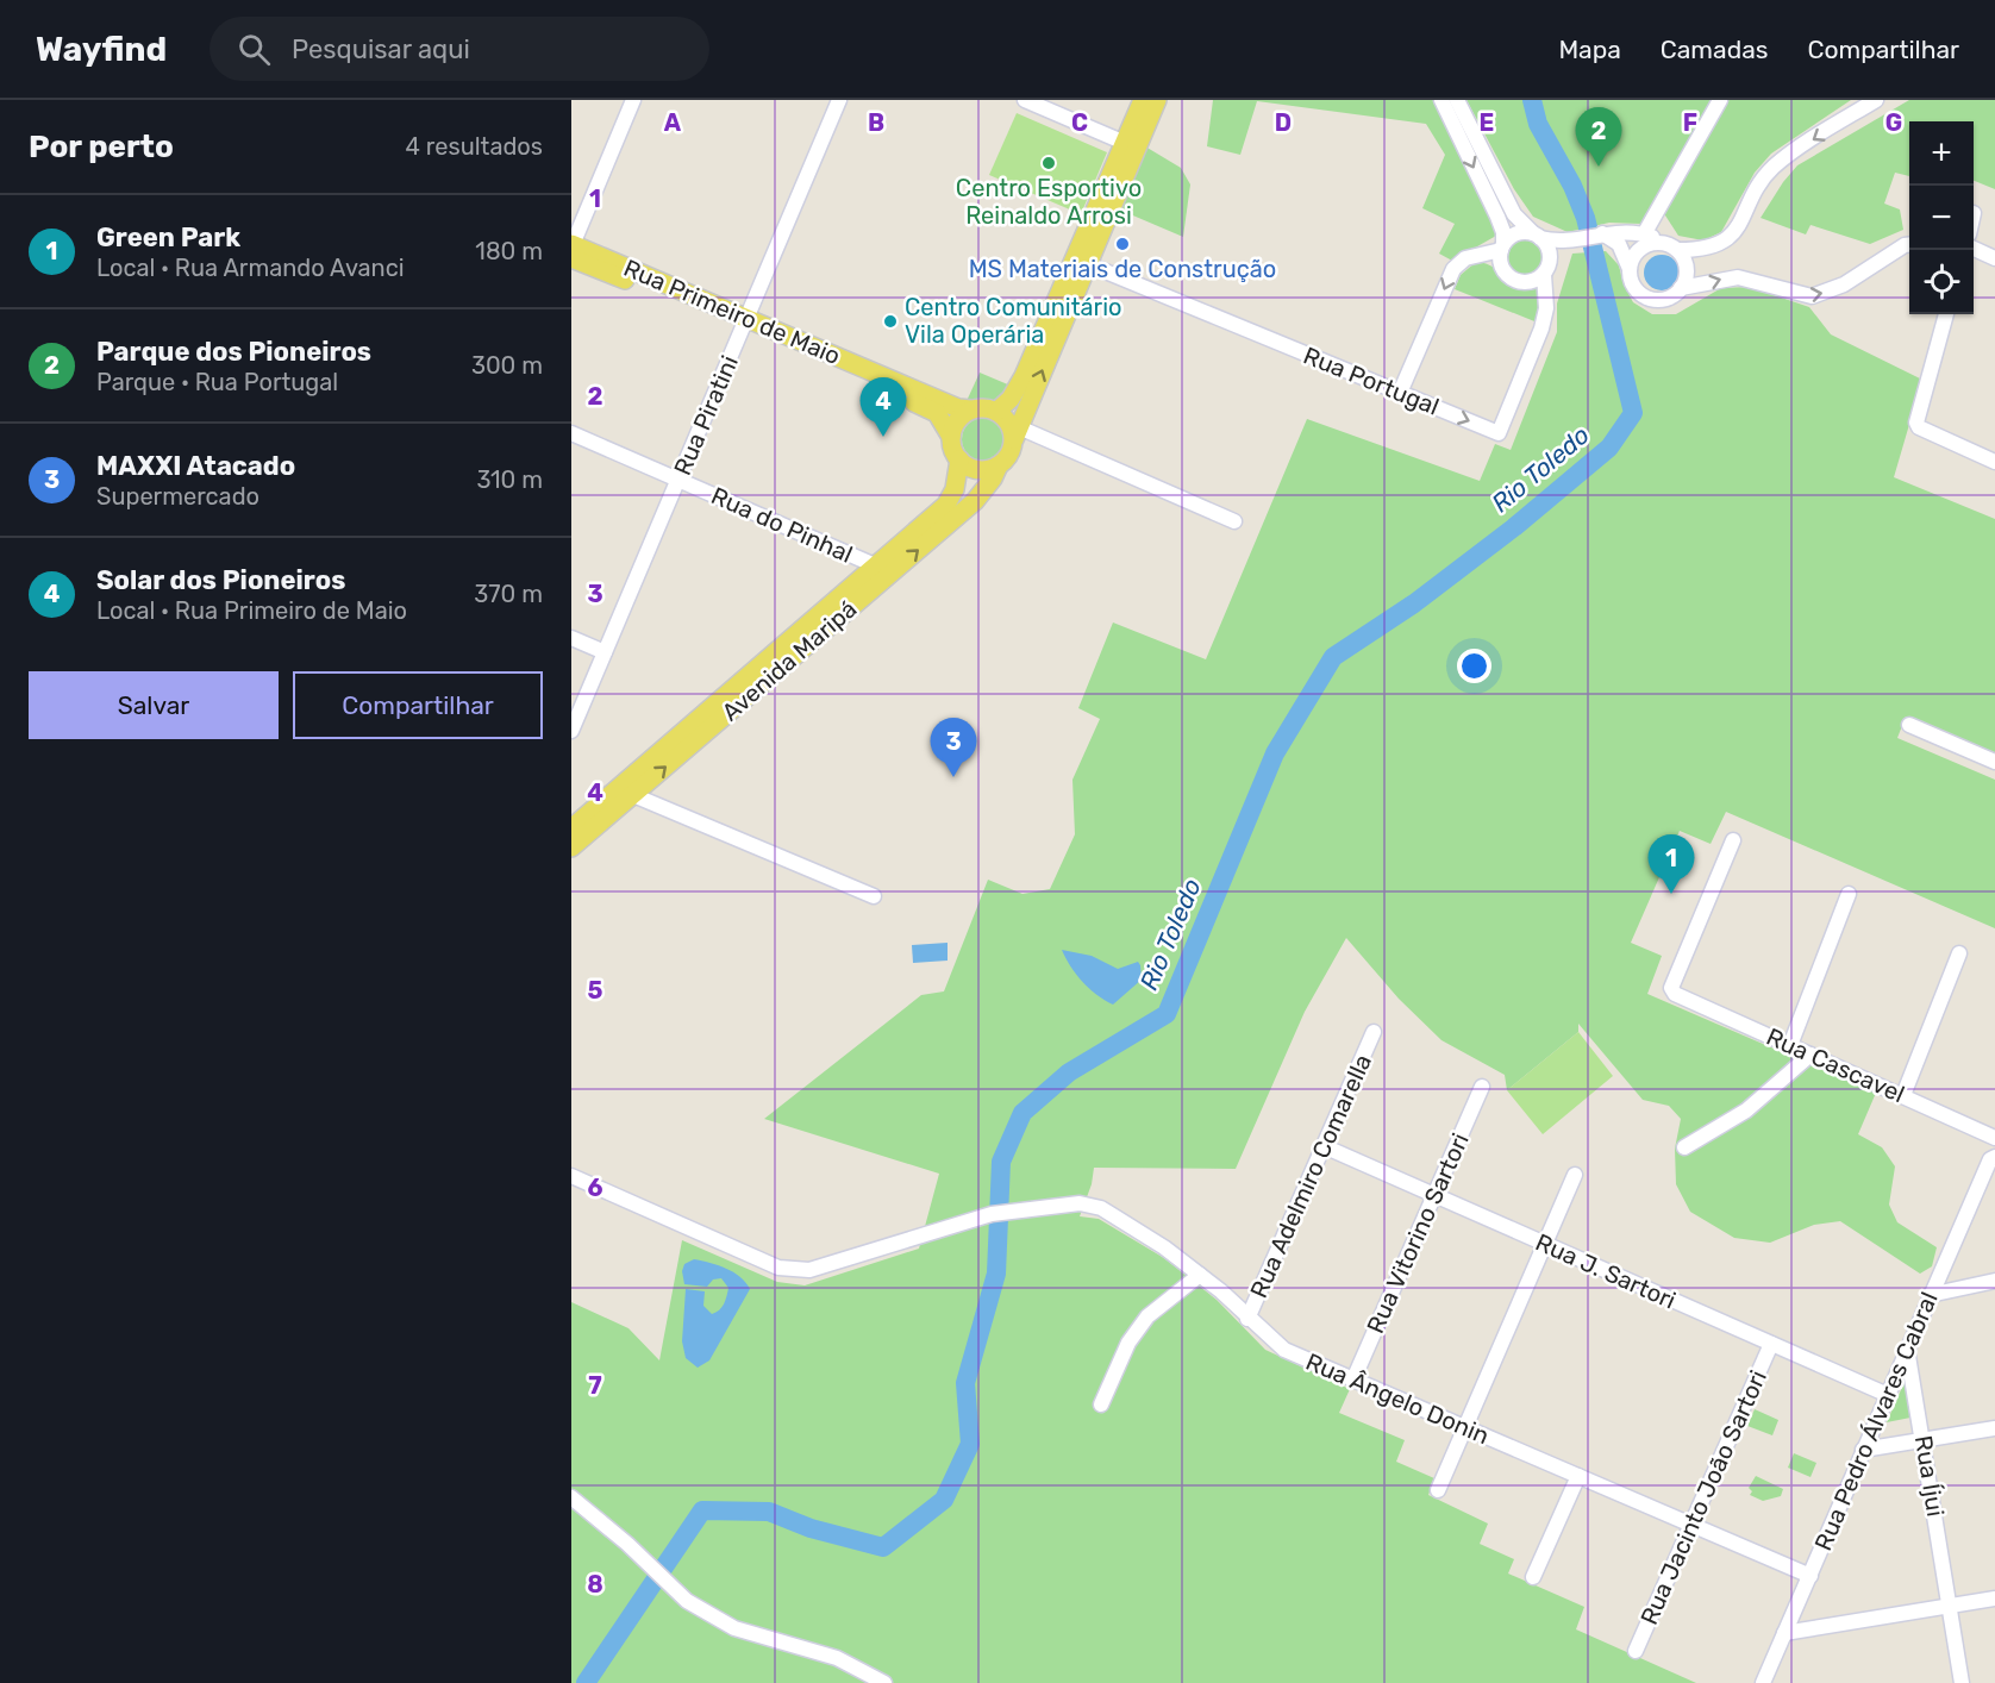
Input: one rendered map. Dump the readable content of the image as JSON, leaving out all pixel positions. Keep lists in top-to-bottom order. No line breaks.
{"streets":{"main road":["Rua Primeiro de Maio","Avenida Maripá"],"street":["Rua Portugal","Rua Piratini","Rua do Pinhal","Rua Cascavel","Rua Adelmiro Comarella","Rua Vitorino Sartori","Rua J. Sartori","Rua Ângelo Donin","Rua Pedro Álvares Cabral","Rua Íjui","Rua Jacinto João Sartori"]},"crossings":[["Rua Primeiro de Maio","Rua Piratini"],["Rua Primeiro de Maio","Avenida Maripá"],["Rua Piratini","Rua do Pinhal"],["Rua do Pinhal","Avenida Maripá"],["Rua Adelmiro Comarella","Rua J. Sartori"],["Rua Adelmiro Comarella","Rua Ângelo Donin"],["Rua Vitorino Sartori","Rua J. Sartori"],["Rua Vitorino Sartori","Rua Ângelo Donin"],["Rua J. Sartori","Rua Pedro Álvares Cabral"],["Rua J. Sartori","Rua Jacinto João Sartori"],["Rua Ângelo Donin","Rua Pedro Álvares Cabral"],["Rua Ângelo Donin","Rua Jacinto João Sartori"],["Rua Pedro Álvares Cabral","Rua Íjui"]],"water":["Rio Toledo"],"places":["Centro Esportivo Reinaldo Arrosi","MS Materiais de Construção","Centro Comunitário Vila Operária"],"page":{"header":"Wayfind","search":"Pesquisar aqui","nav":["Mapa","Camadas","Compartilhar"],"heading":["Por perto","4 resultados"],"pins":["2","4","3","1"],"map_buttons":["+","−"],"list":[{"mark":"1","name":"Green Park","note":"Local · Rua Armando Avanci","value":"180 m"},{"mark":"2","name":"Parque dos Pioneiros","note":"Parque · Rua Portugal","value":"300 m"},{"mark":"3","name":"MAXXI Atacado","note":"Supermercado","value":"310 m"},{"mark":"4","name":"Solar dos Pioneiros","note":"Local · Rua Primeiro de Maio","value":"370 m"}],"buttons":["Salvar","Compartilhar"]},"grid":{"columns":["A","B","C","D","E","F","G"],"rows":["1","2","3","4","5","6","7","8"]}}
